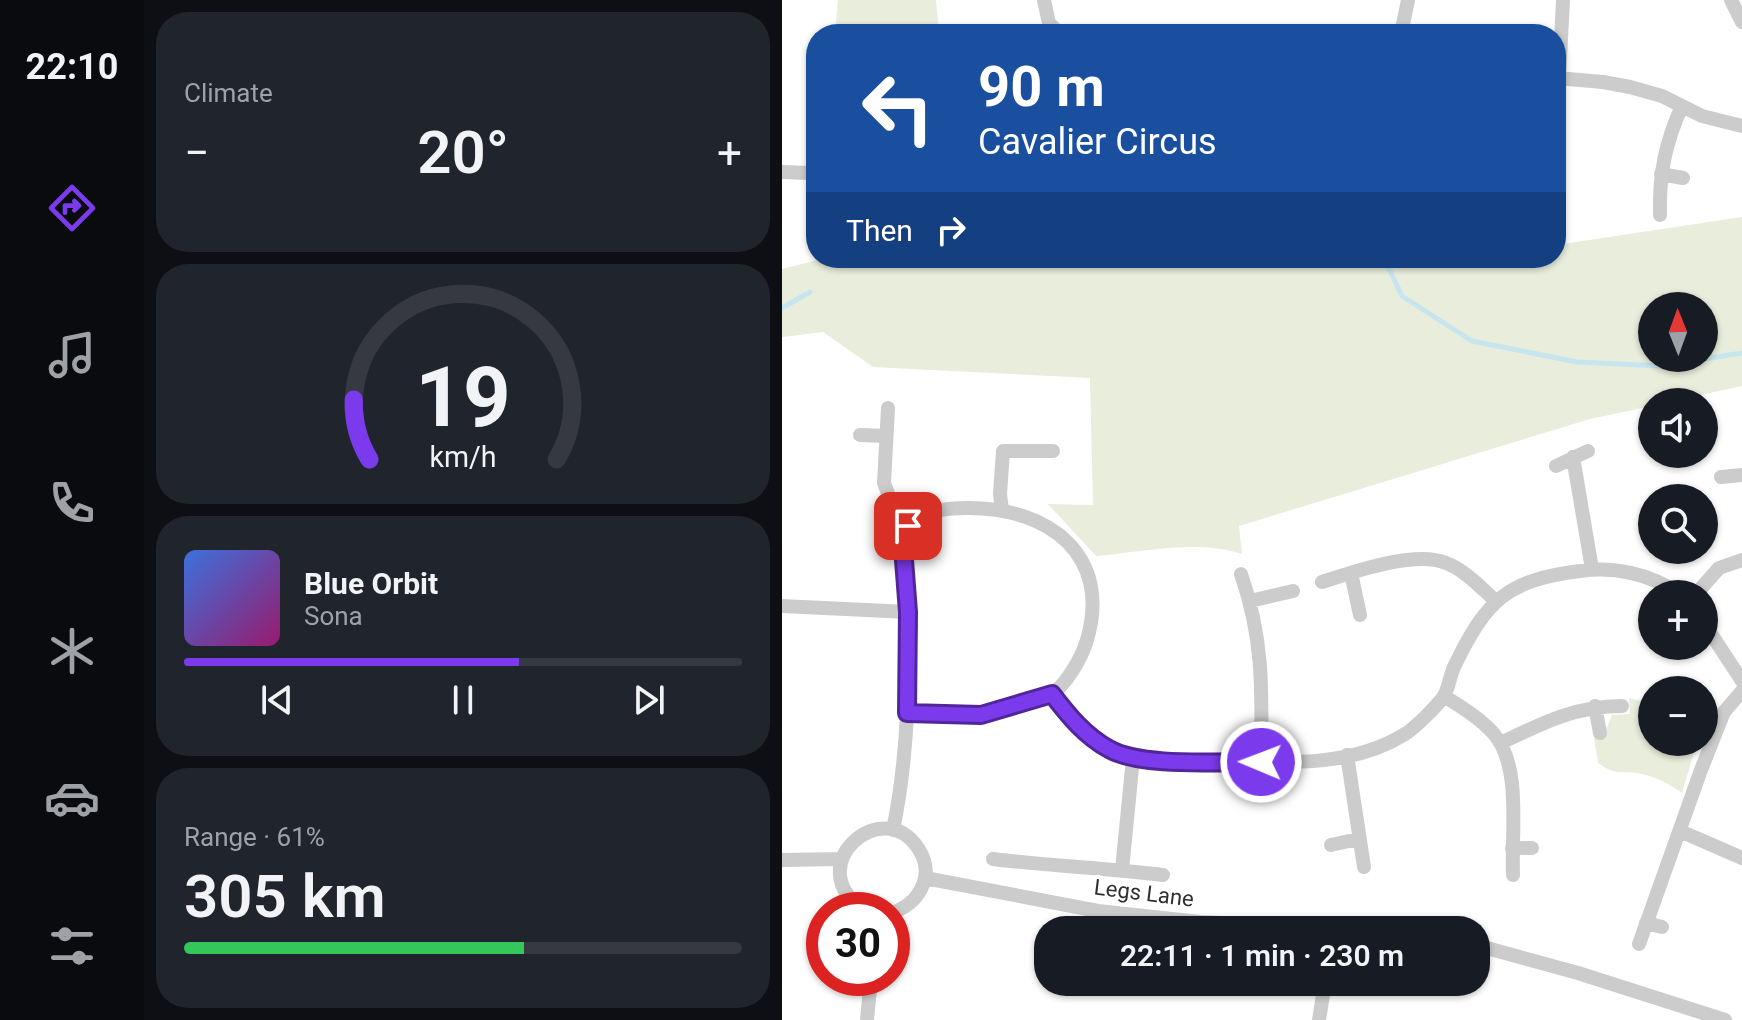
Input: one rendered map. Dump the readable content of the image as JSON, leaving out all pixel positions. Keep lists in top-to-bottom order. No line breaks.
{"streets":{"street":["Legs Lane"]},"north":"top","page":{"tabs":"22:10","tile":["Climate",["Range · 61%","305 km"]],"turn":["90 m","Cavalier Circus"],"heat":["−","20°","+"],"then":"Then","map_buttons":["+","−"],"song":["Blue Orbit","Sona"],"limit":"30","trip":"22:11 · 1 min · 230 m","gauge":["19","km/h"]}}
